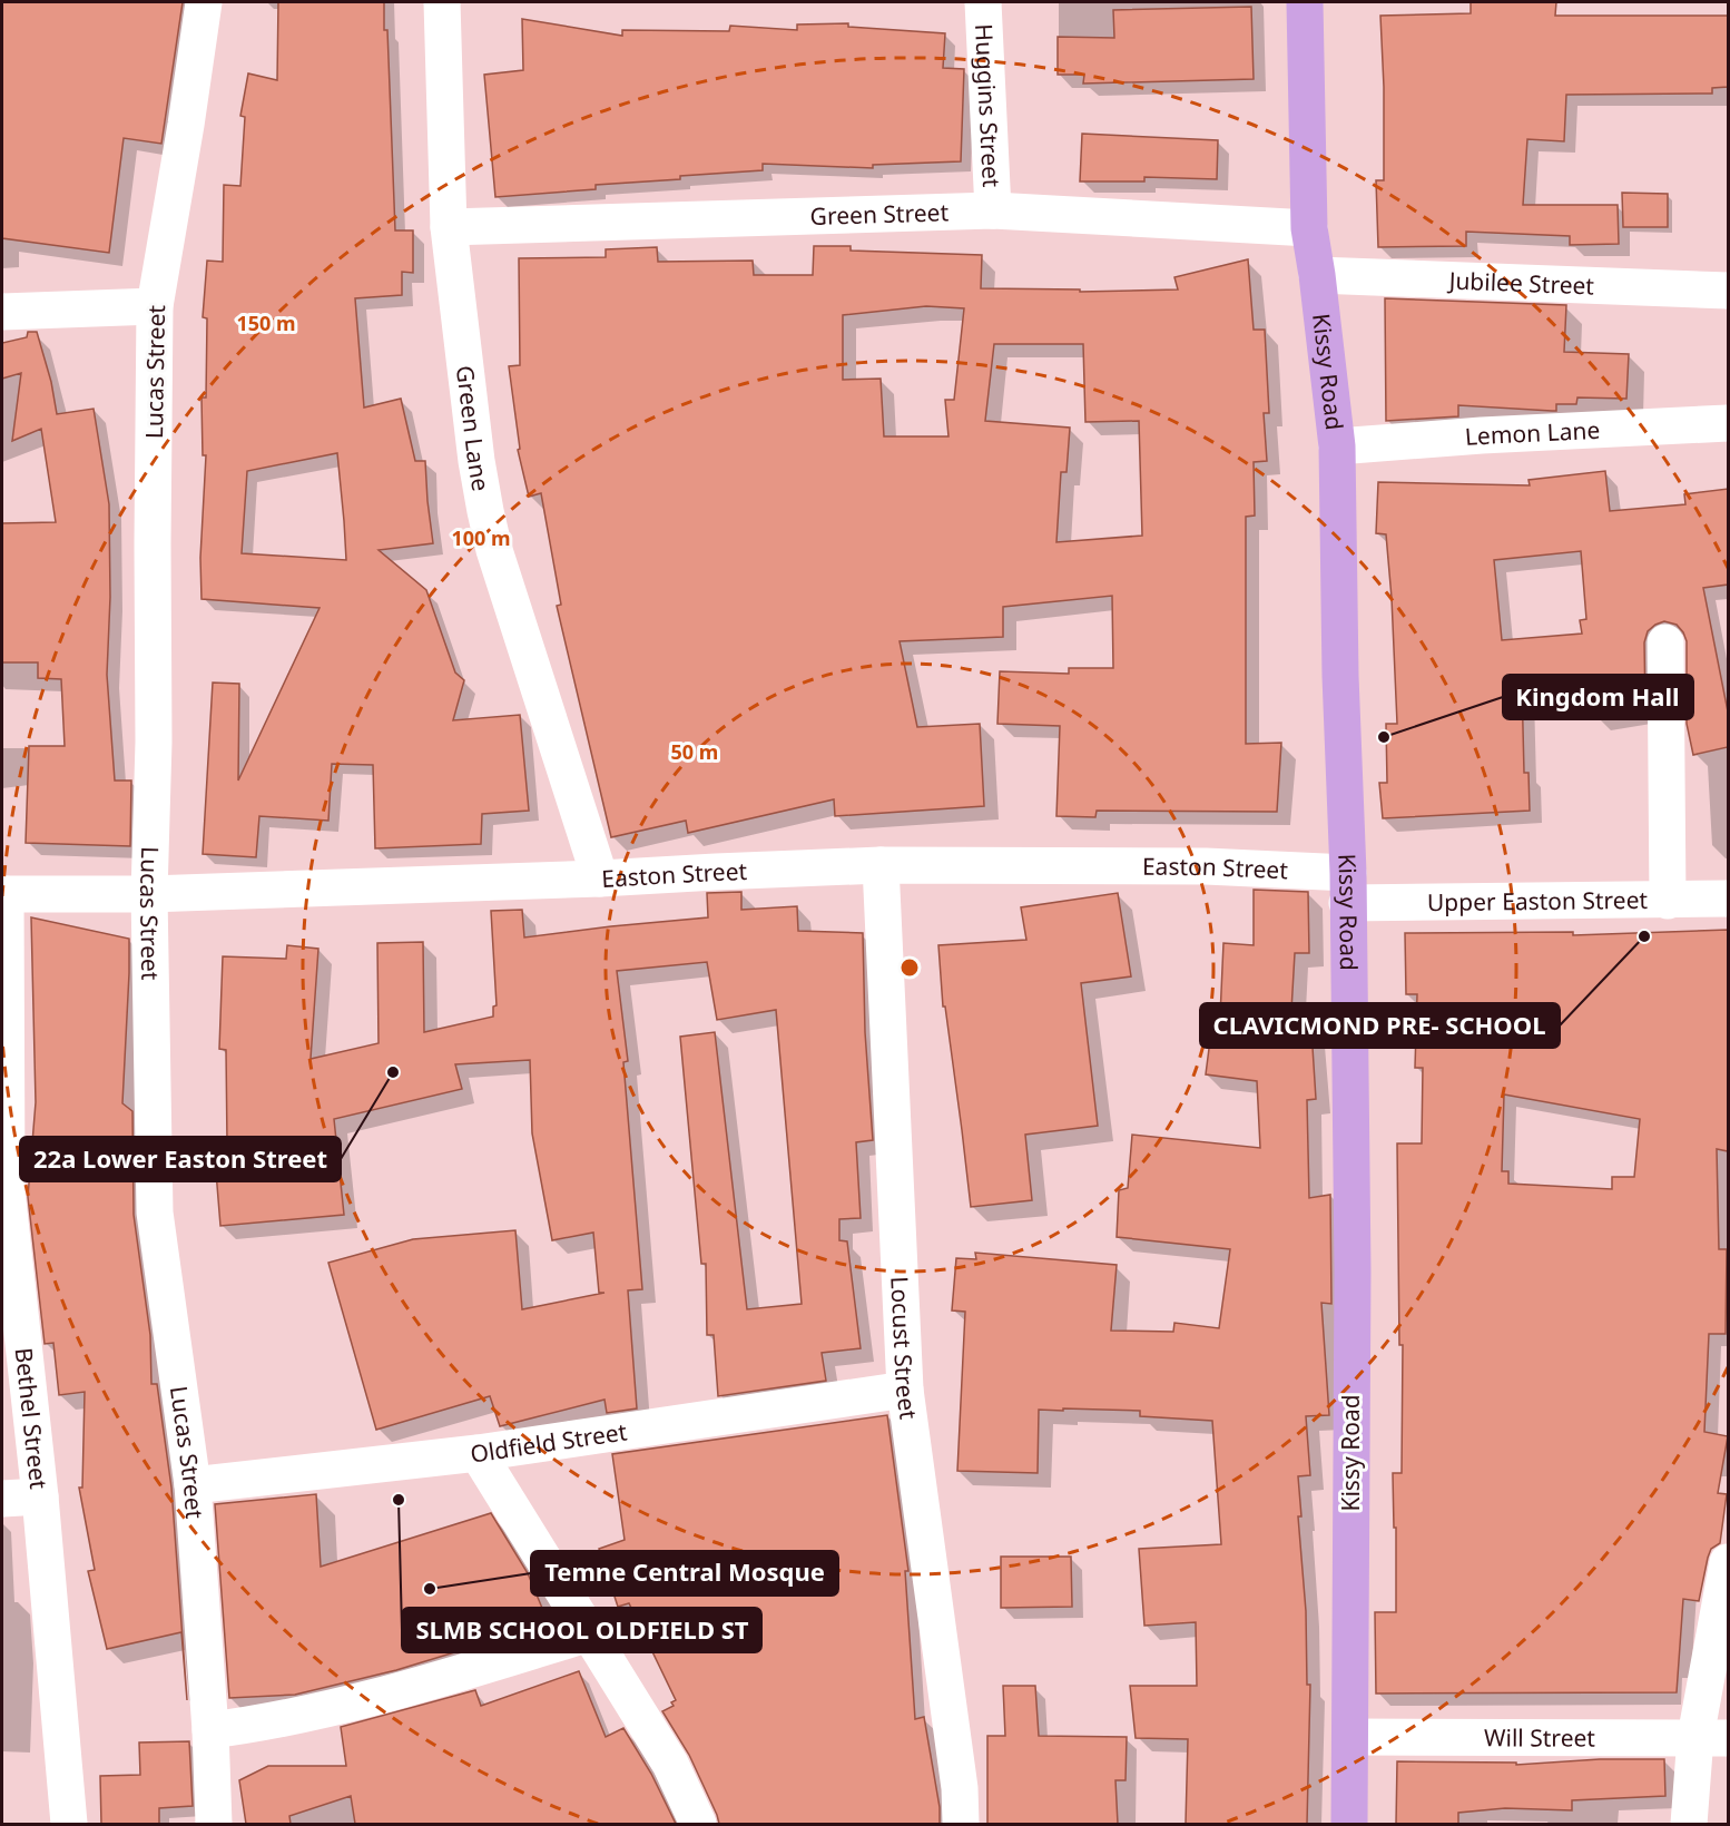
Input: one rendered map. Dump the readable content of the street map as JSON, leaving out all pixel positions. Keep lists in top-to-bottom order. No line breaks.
{"streets":{"main road":["Kissy Road"],"street":["Huggins Street","Green Street","Jubilee Street","Lucas Street","Green Lane","Lemon Lane","Easton Street","Upper Easton Street","Locust Street","Bethel Street","Oldfield Street","Will Street"]},"crossings":[["Huggins Street","Green Street"],["Green Street","Kissy Road"],["Green Street","Green Lane"],["Jubilee Street","Kissy Road"],["Lucas Street","Easton Street"],["Lucas Street","Oldfield Street"],["Kissy Road","Lemon Lane"],["Kissy Road","Easton Street"],["Kissy Road","Upper Easton Street"],["Kissy Road","Will Street"],["Green Lane","Easton Street"],["Easton Street","Upper Easton Street"],["Easton Street","Locust Street"],["Easton Street","Bethel Street"],["Locust Street","Oldfield Street"]],"places":["Kingdom Hall","CLAVICMOND PRE- SCHOOL","22a Lower Easton Street","SLMB SCHOOL OLDFIELD ST","Temne Central Mosque"],"rings":["150 m","100 m","50 m"]}
